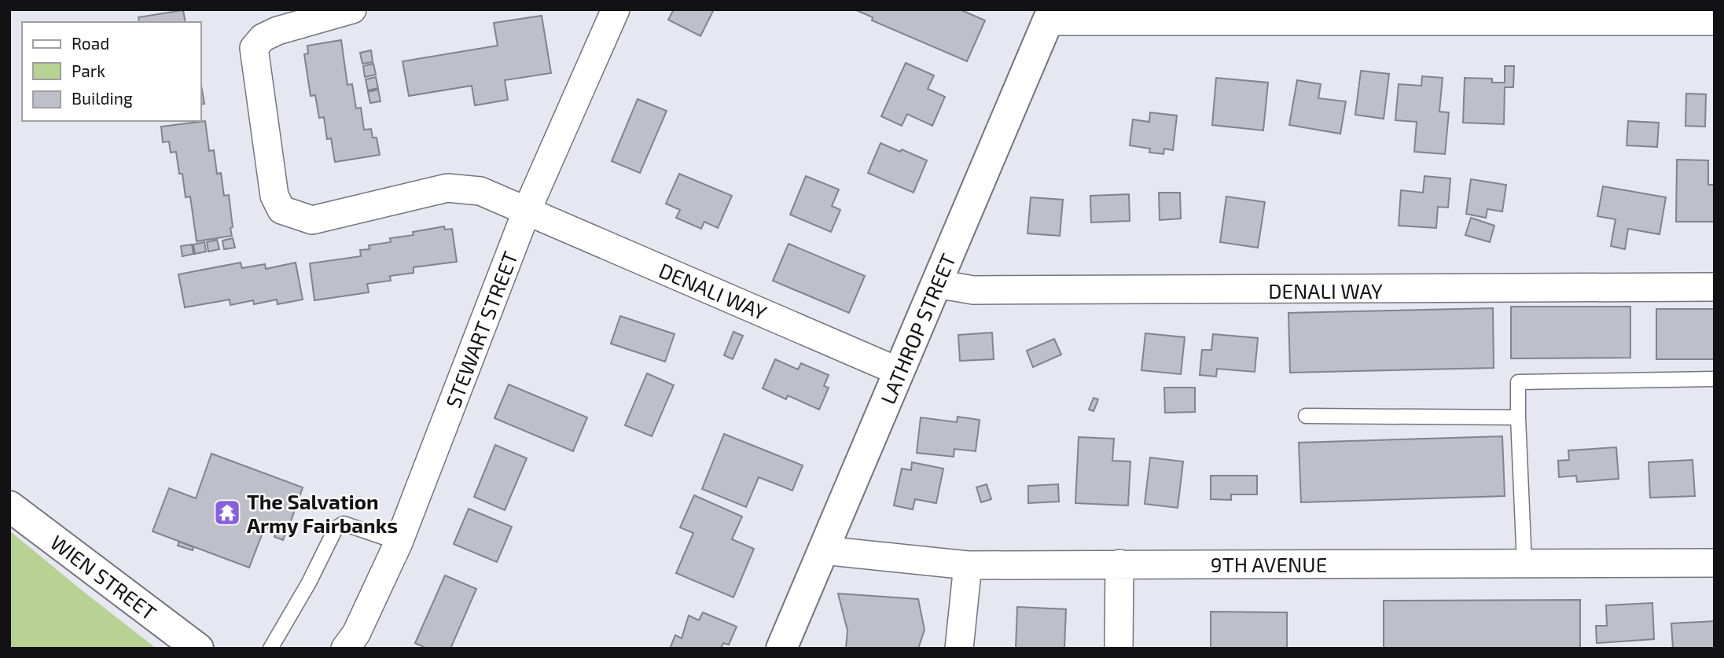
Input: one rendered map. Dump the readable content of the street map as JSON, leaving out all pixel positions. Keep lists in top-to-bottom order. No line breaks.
{"streets":{"street":["DENALI WAY","LATHROP STREET","STEWART STREET","9TH AVENUE","WIEN STREET"]},"crossings":[["DENALI WAY","LATHROP STREET"],["DENALI WAY","STEWART STREET"],["LATHROP STREET","9TH AVENUE"]],"places":{"temple":["The Salvation Army Fairbanks"]},"legend":["Road","Park","Building"]}
